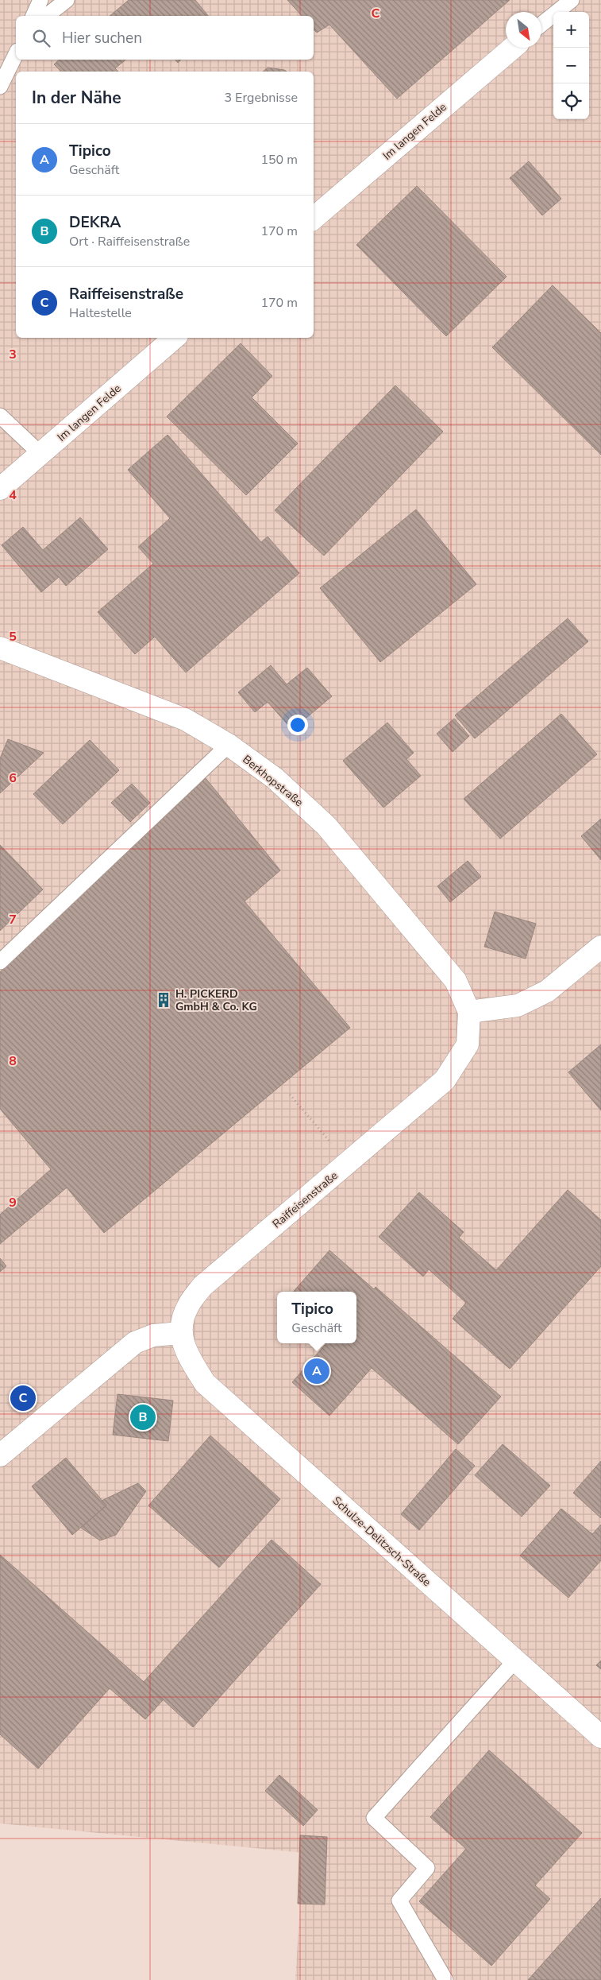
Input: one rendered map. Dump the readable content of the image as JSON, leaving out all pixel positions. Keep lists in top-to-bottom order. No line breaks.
{"streets":{"main road":["Im langen Felde","Berkhopstraße","Raiffeisenstraße","Schulze-Delitzsch-Straße"]},"crossings":[["Berkhopstraße","Raiffeisenstraße"],["Raiffeisenstraße","Schulze-Delitzsch-Straße"]],"places":{"building":["H. PICKERD GmbH & Co. KG"]},"north":"bottom right","page":{"map_buttons":["+","−"],"search":"Hier suchen","heading":["In der Nähe","3 Ergebnisse"],"list":[{"mark":"A","name":"Tipico","note":"Geschäft","value":"150 m"},{"mark":"B","name":"DEKRA","note":"Ort · Raiffeisenstraße","value":"170 m"},{"mark":"C","name":"Raiffeisenstraße","note":"Haltestelle","value":"170 m"}],"popup":["Tipico","Geschäft"],"pins":["A","C","B"]},"grid":{"columns":["C"],"rows":["3","4","5","6","7","8","9"]}}
